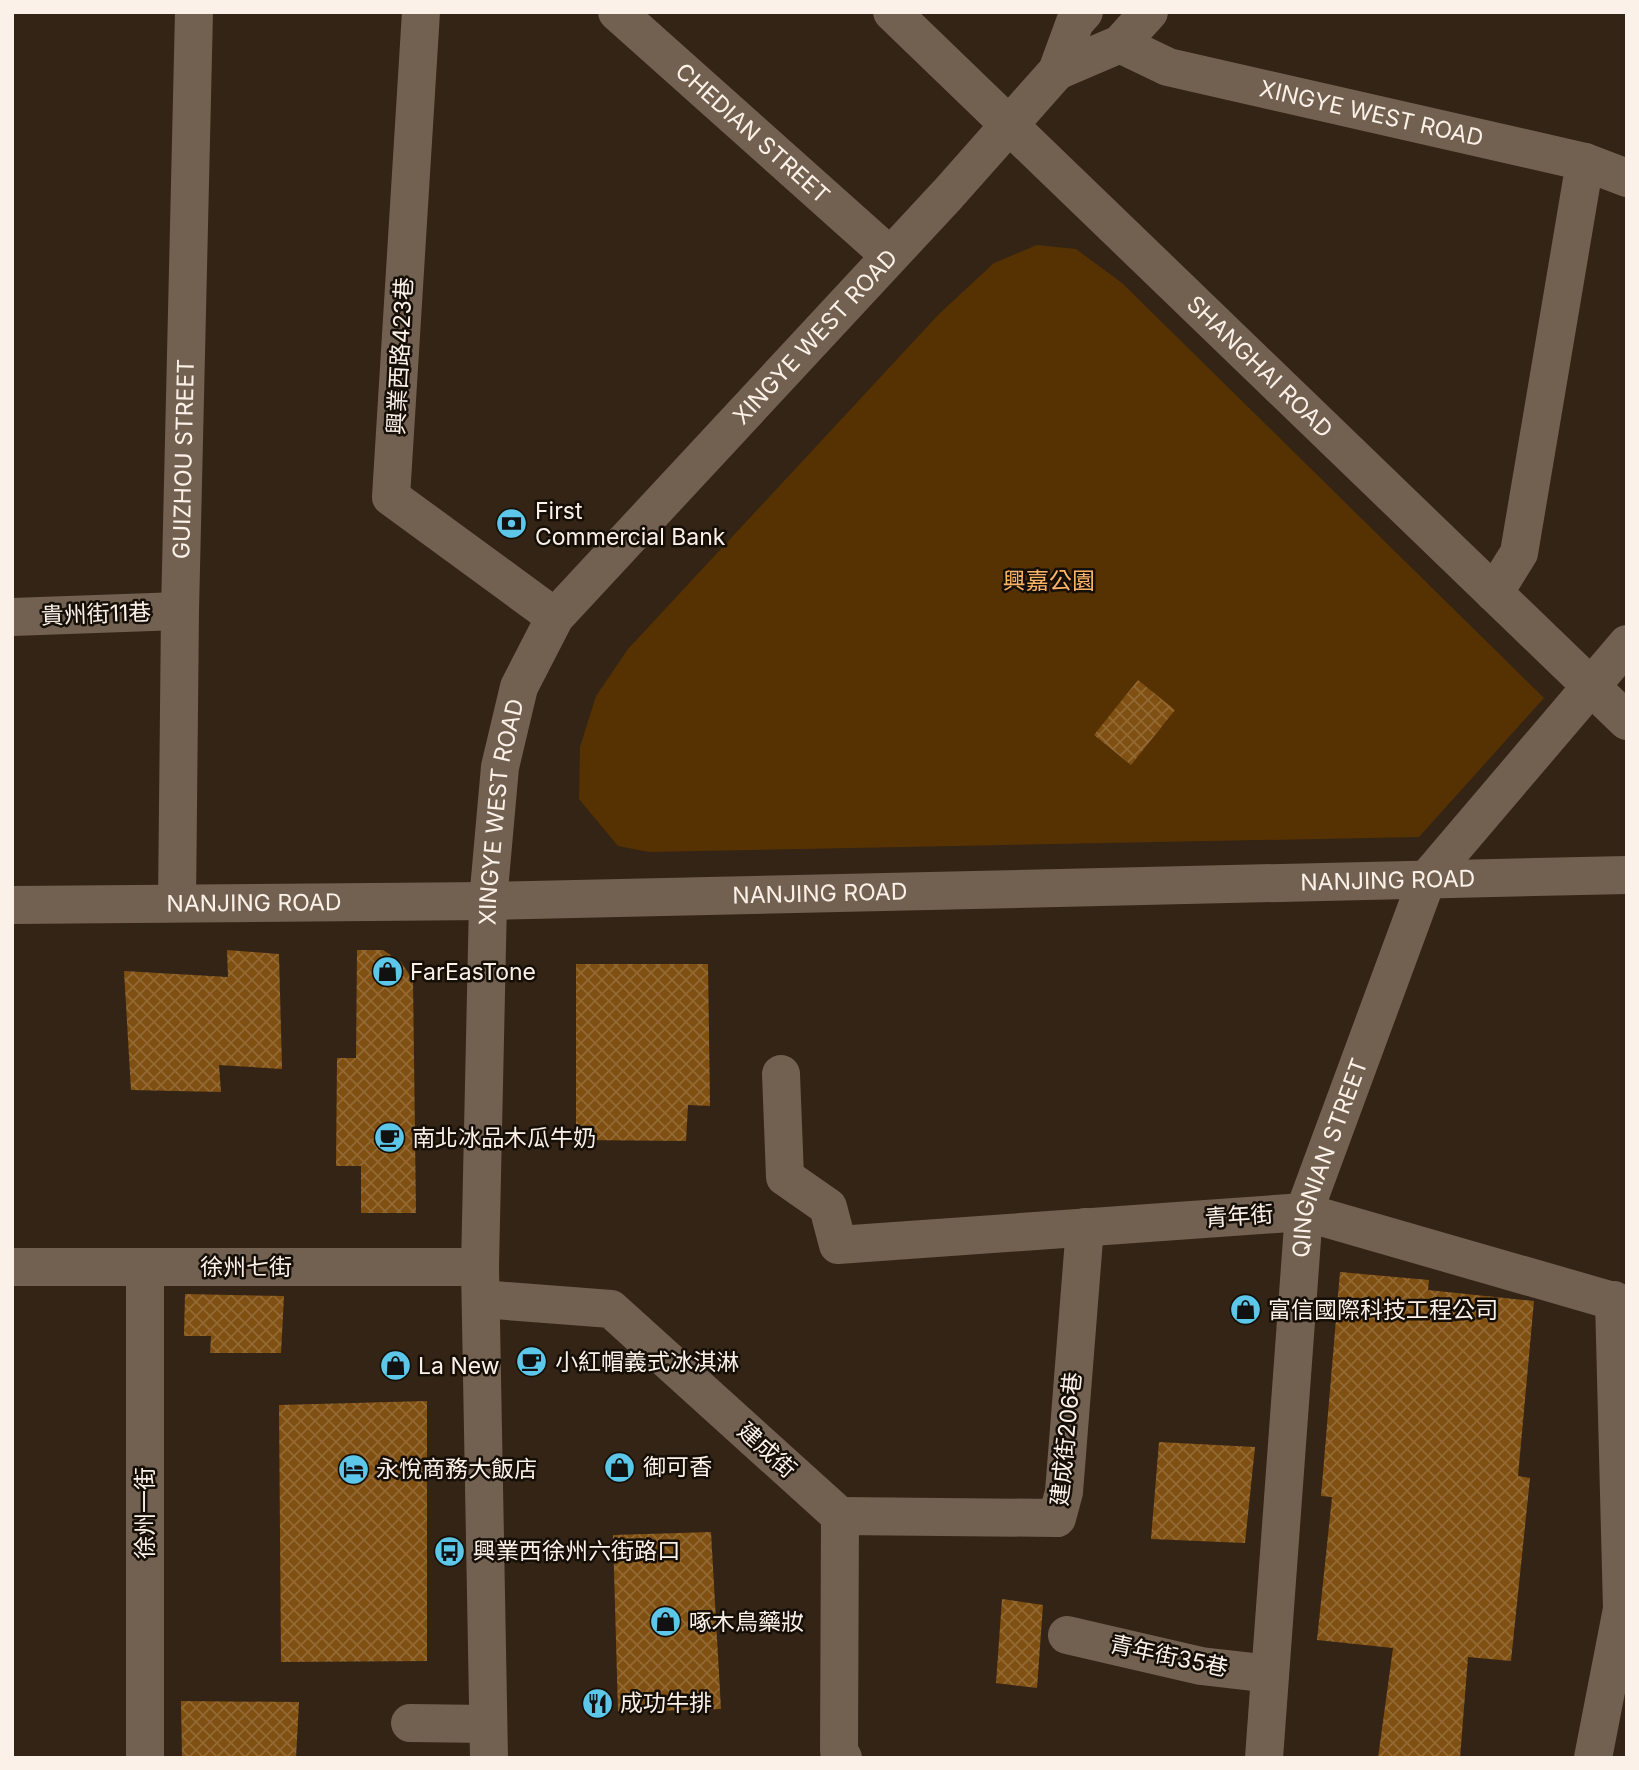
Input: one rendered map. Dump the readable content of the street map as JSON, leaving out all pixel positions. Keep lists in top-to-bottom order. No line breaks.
{"streets":{"street":["XINGYE WEST ROAD","CHEDIAN STREET","興業西路423巷","SHANGHAI ROAD","GUIZHOU STREET","貴州街11巷","NANJING ROAD","QINGNIAN STREET","青年街","徐州七街","建成街206巷","建成街","徐州一街","青年街35巷"]},"crossings":[["XINGYE WEST ROAD","CHEDIAN STREET"],["XINGYE WEST ROAD","興業西路423巷"],["XINGYE WEST ROAD","SHANGHAI ROAD"],["XINGYE WEST ROAD","NANJING ROAD"],["XINGYE WEST ROAD","徐州七街"],["XINGYE WEST ROAD","建成街"],["SHANGHAI ROAD","QINGNIAN STREET"],["GUIZHOU STREET","貴州街11巷"],["GUIZHOU STREET","NANJING ROAD"],["NANJING ROAD","QINGNIAN STREET"],["QINGNIAN STREET","青年街"],["QINGNIAN STREET","青年街35巷"],["青年街","建成街206巷"],["徐州七街","建成街"],["徐州七街","徐州一街"],["建成街206巷","建成街"]],"parks":["興嘉公園"],"places":{"bank":["First Commercial Bank"],"shop":["FarEasTone","富信國際科技工程公司","La New","御可香","啄木鳥藥妝"],"cafe":["南北冰品木瓜牛奶","小紅帽義式冰淇淋"],"hotel":["永悅商務大飯店"],"bus stop":["興業西徐州六街路口"],"restaurant":["成功牛排"]}}
